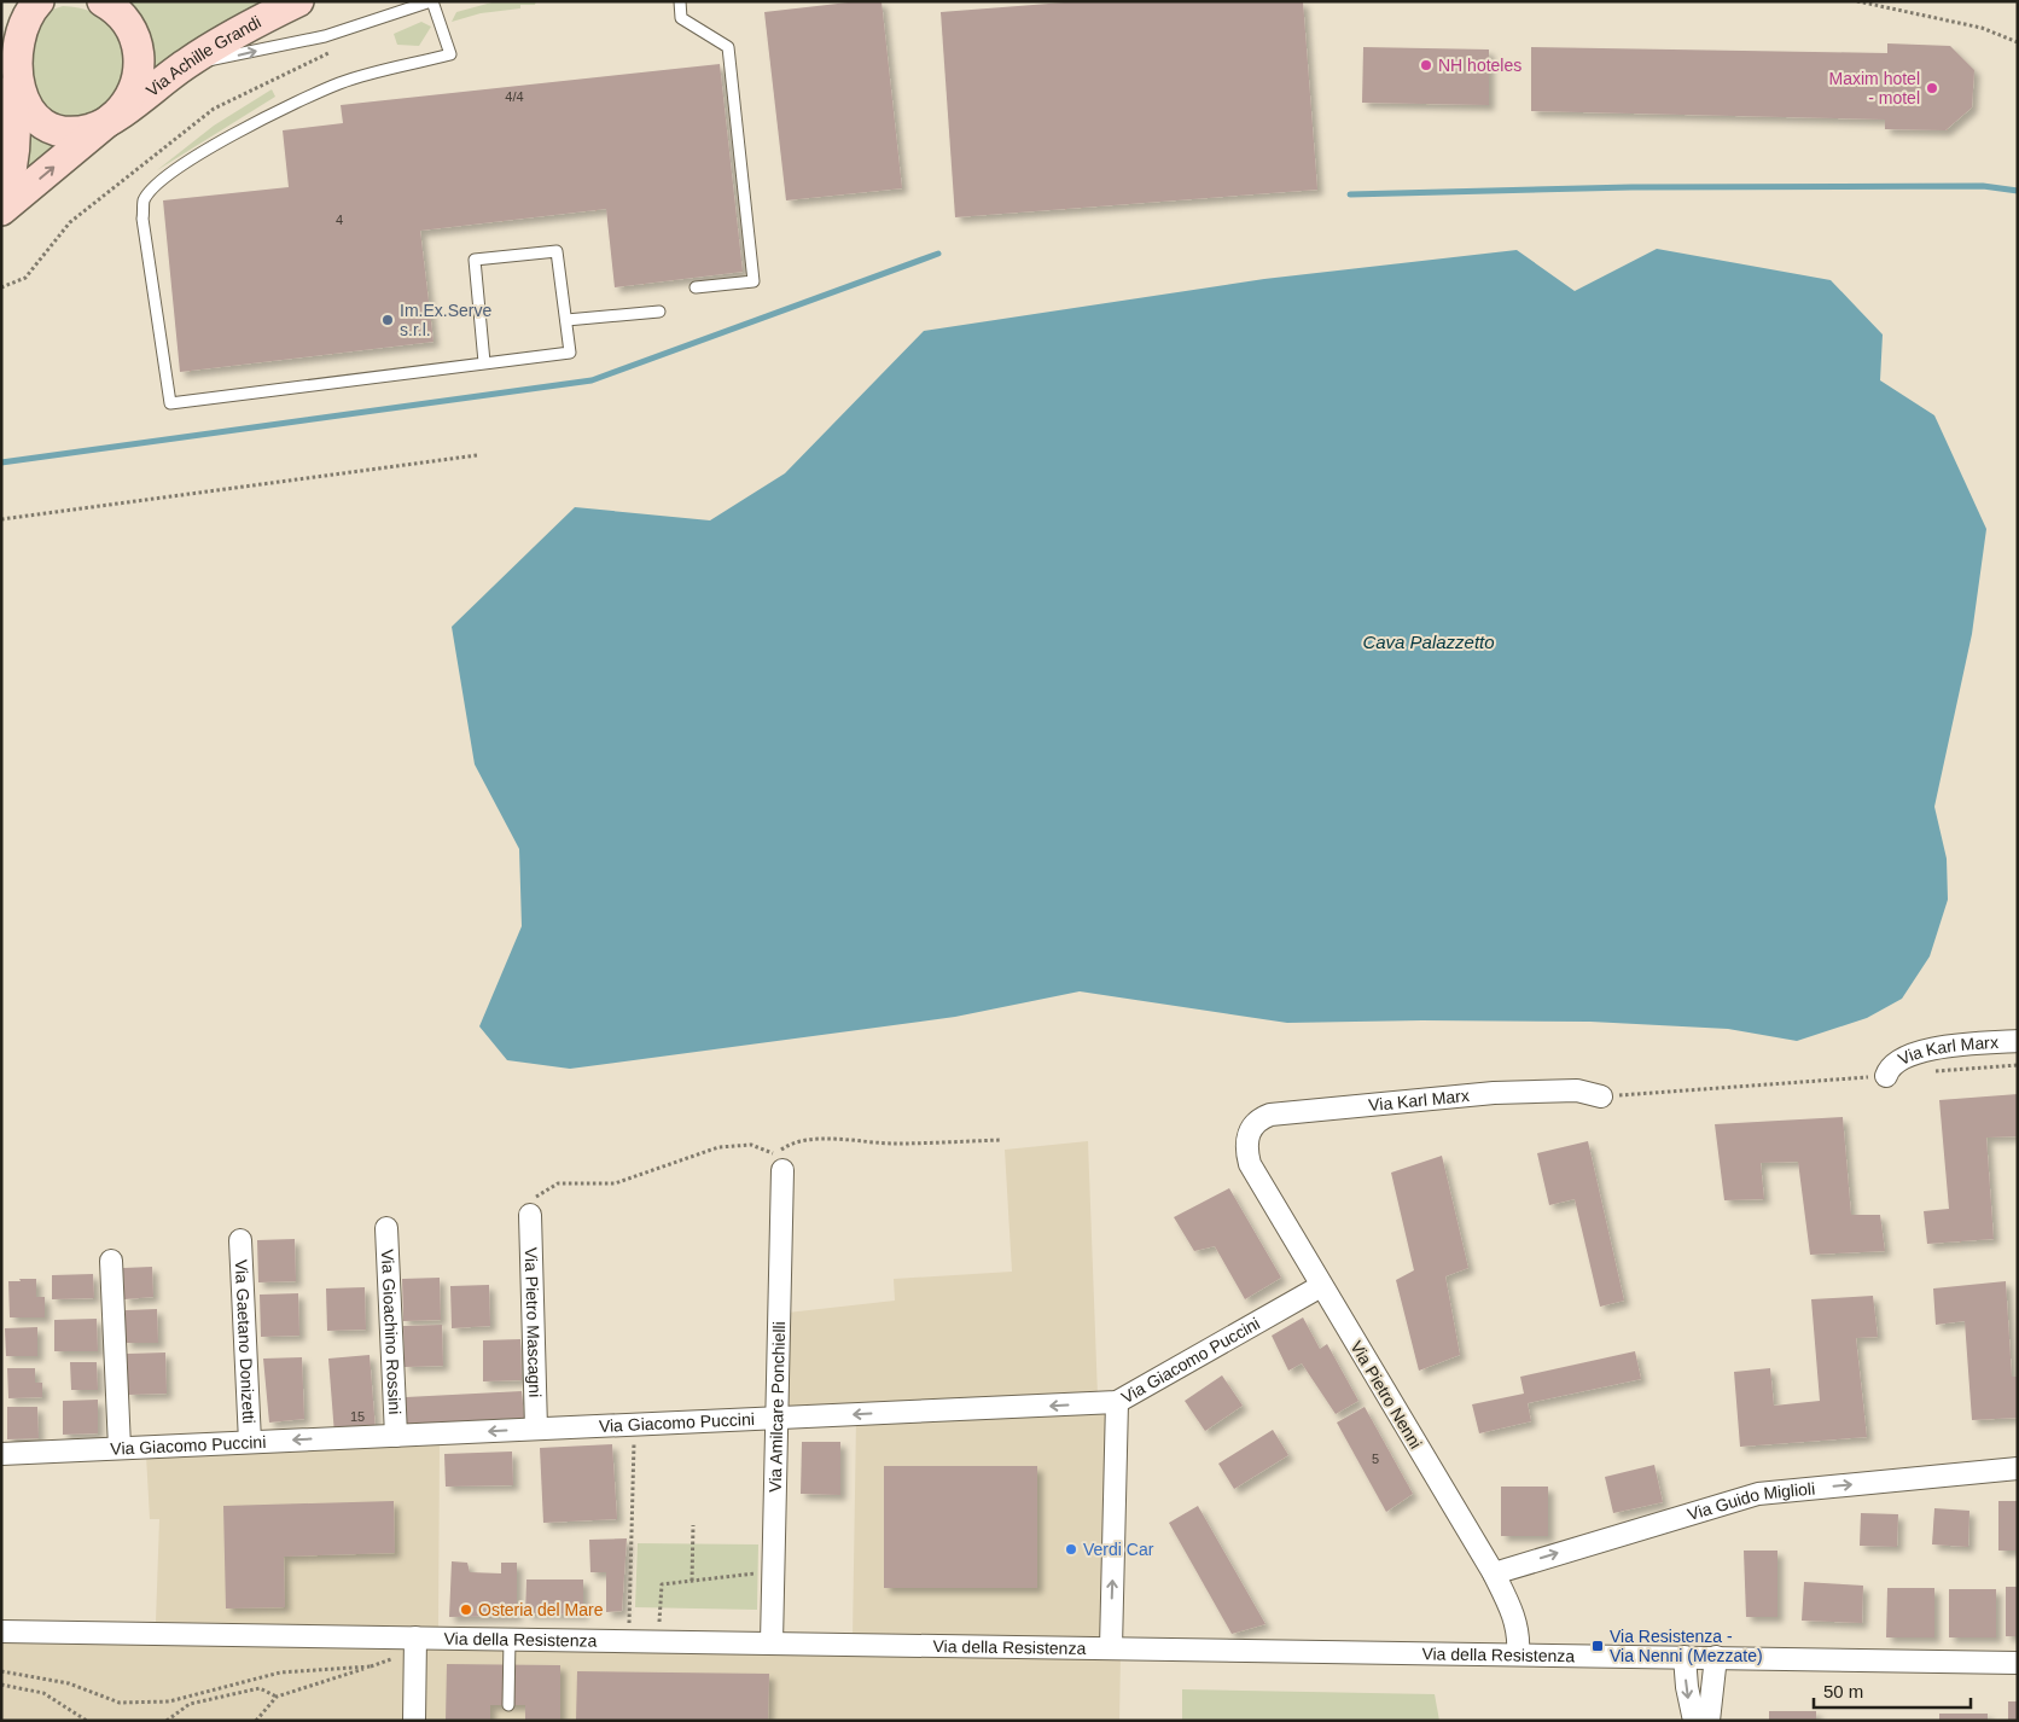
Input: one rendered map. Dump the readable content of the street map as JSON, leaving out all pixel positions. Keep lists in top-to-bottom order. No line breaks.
{"streets":{"main road":["Via Achille Grandi"],"street":["Via Karl Marx","Via Pietro Mascagni","Via Gioachino Rossini","Via Gaetano Donizetti","Via Giacomo Puccini","Via Pietro Nenni","Via Amilcare Ponchielli","Via Guido Miglioli","Via della Resistenza"]},"crossings":[["Via Karl Marx","Via Pietro Nenni"],["Via Pietro Mascagni","Via Giacomo Puccini"],["Via Gioachino Rossini","Via Giacomo Puccini"],["Via Gaetano Donizetti","Via Giacomo Puccini"],["Via Giacomo Puccini","Via Pietro Nenni"],["Via Giacomo Puccini","Via Amilcare Ponchielli"],["Via Pietro Nenni","Via Guido Miglioli"],["Via Pietro Nenni","Via della Resistenza"],["Via Amilcare Ponchielli","Via della Resistenza"]],"one_way":["Via Giacomo Puccini","Via Guido Miglioli"],"water":["Cava Palazzetto"],"places":{"other":["NH hoteles","Maxim hotel - motel","Im.Ex.Serve s.r.l.","Verdi Car","Osteria del Mare"],"transit":["Via Resistenza - Via Nenni (Mezzate)"]},"house_numbers":["4/4","4","15","5"],"scale_bar":"50 m"}
